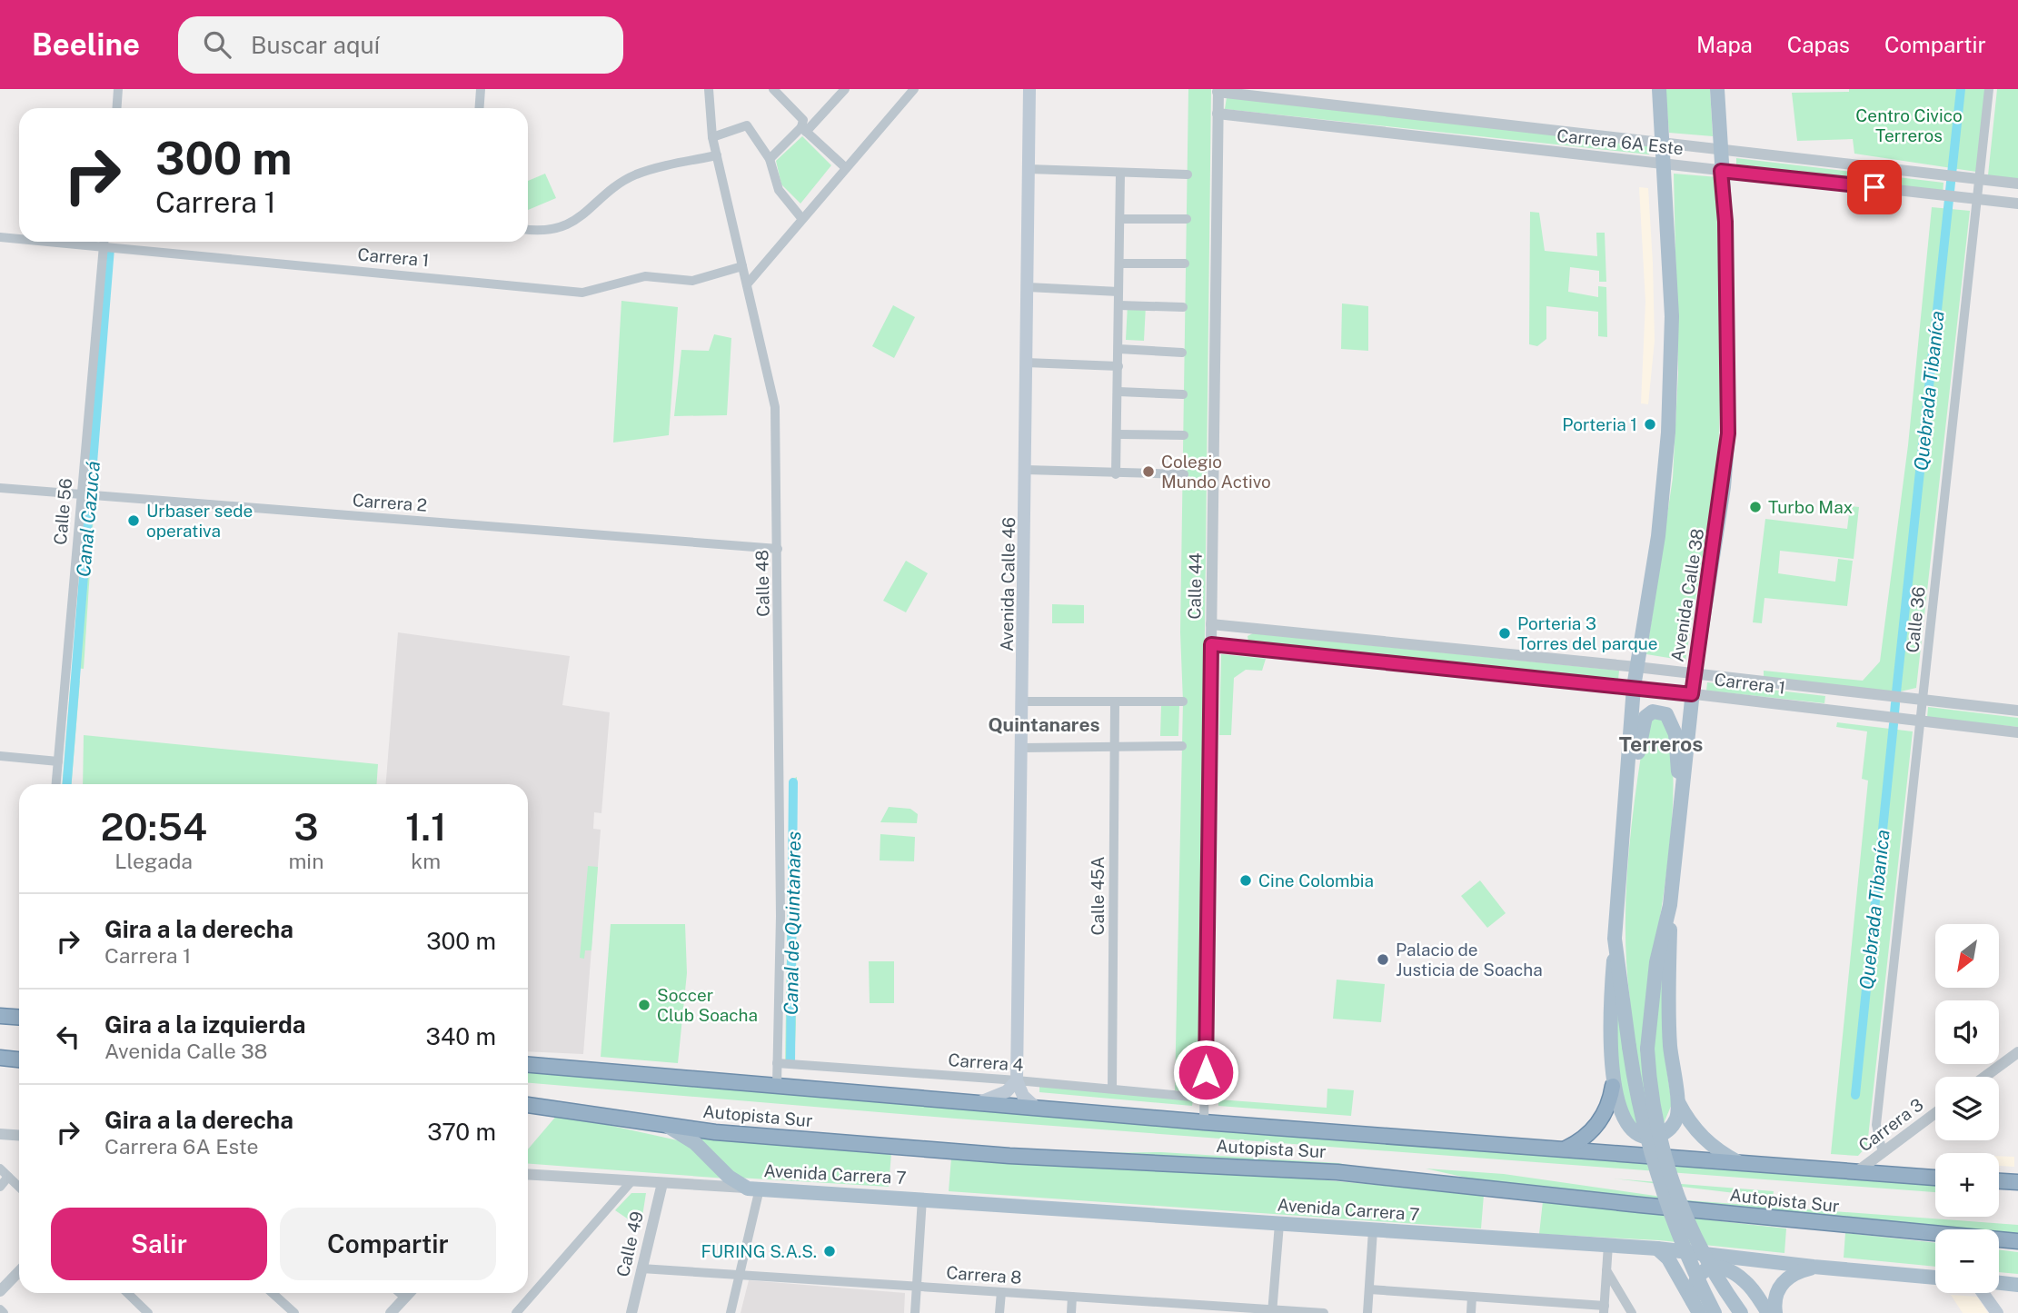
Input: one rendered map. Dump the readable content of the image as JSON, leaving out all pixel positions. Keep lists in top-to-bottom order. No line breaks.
{"streets":{"highway":["Autopista Sur"],"main road":["Avenida Calle 46","Avenida Calle 38","Avenida Carrera 7"],"street":["Carrera 6A Este","Carrera 1","Carrera 2","Calle 56","Calle 48","Calle 44","Calle 36","Calle 45A","Carrera 4","Carrera 3","Calle 49","Carrera 8"]},"crossings":[["Carrera 6A Este","Calle 44"],["Carrera 6A Este","Avenida Calle 38"],["Carrera 6A Este","Calle 36"],["Carrera 1","Calle 56"],["Carrera 1","Calle 48"],["Carrera 1","Calle 44"],["Carrera 1","Avenida Calle 38"],["Carrera 1","Calle 36"],["Carrera 2","Calle 56"],["Carrera 2","Calle 48"],["Calle 48","Carrera 4"],["Calle 48","Autopista Sur"],["Avenida Calle 46","Carrera 4"],["Calle 44","Autopista Sur"],["Calle 36","Carrera 3"],["Calle 45A","Carrera 4"],["Autopista Sur","Carrera 3"],["Autopista Sur","Avenida Carrera 7"],["Avenida Carrera 7","Calle 49"],["Calle 49","Carrera 8"]],"districts":["Quintanares","Terreros"],"water":["Quebrada Tibaníca","Canal Cazucá","Canal de Quintanares"],"parks":["Centro Civico Terreros"],"places":["Porteria 1","Colegio Mundo Activo","Turbo Max","Urbaser sede operativa","Porteria 3 Torres del parque","Cine Colombia","Palacio de Justicia de Soacha","Soccer Club Soacha","FURING S.A.S."],"north":"bottom left","page":{"header":"Beeline","search":"Buscar aquí","nav":["Mapa","Capas","Compartir"],"turn":["300 m","Carrera 1"],"eta":["20:54","Llegada","3","min","1.1","km"],"list":[{"name":"Gira a la derecha","note":"Carrera 1","value":"300 m"},{"name":"Gira a la izquierda","note":"Avenida Calle 38","value":"340 m"},{"name":"Gira a la derecha","note":"Carrera 6A Este","value":"370 m"}],"map_buttons":["+","−"],"buttons":["Salir","Compartir"]}}
